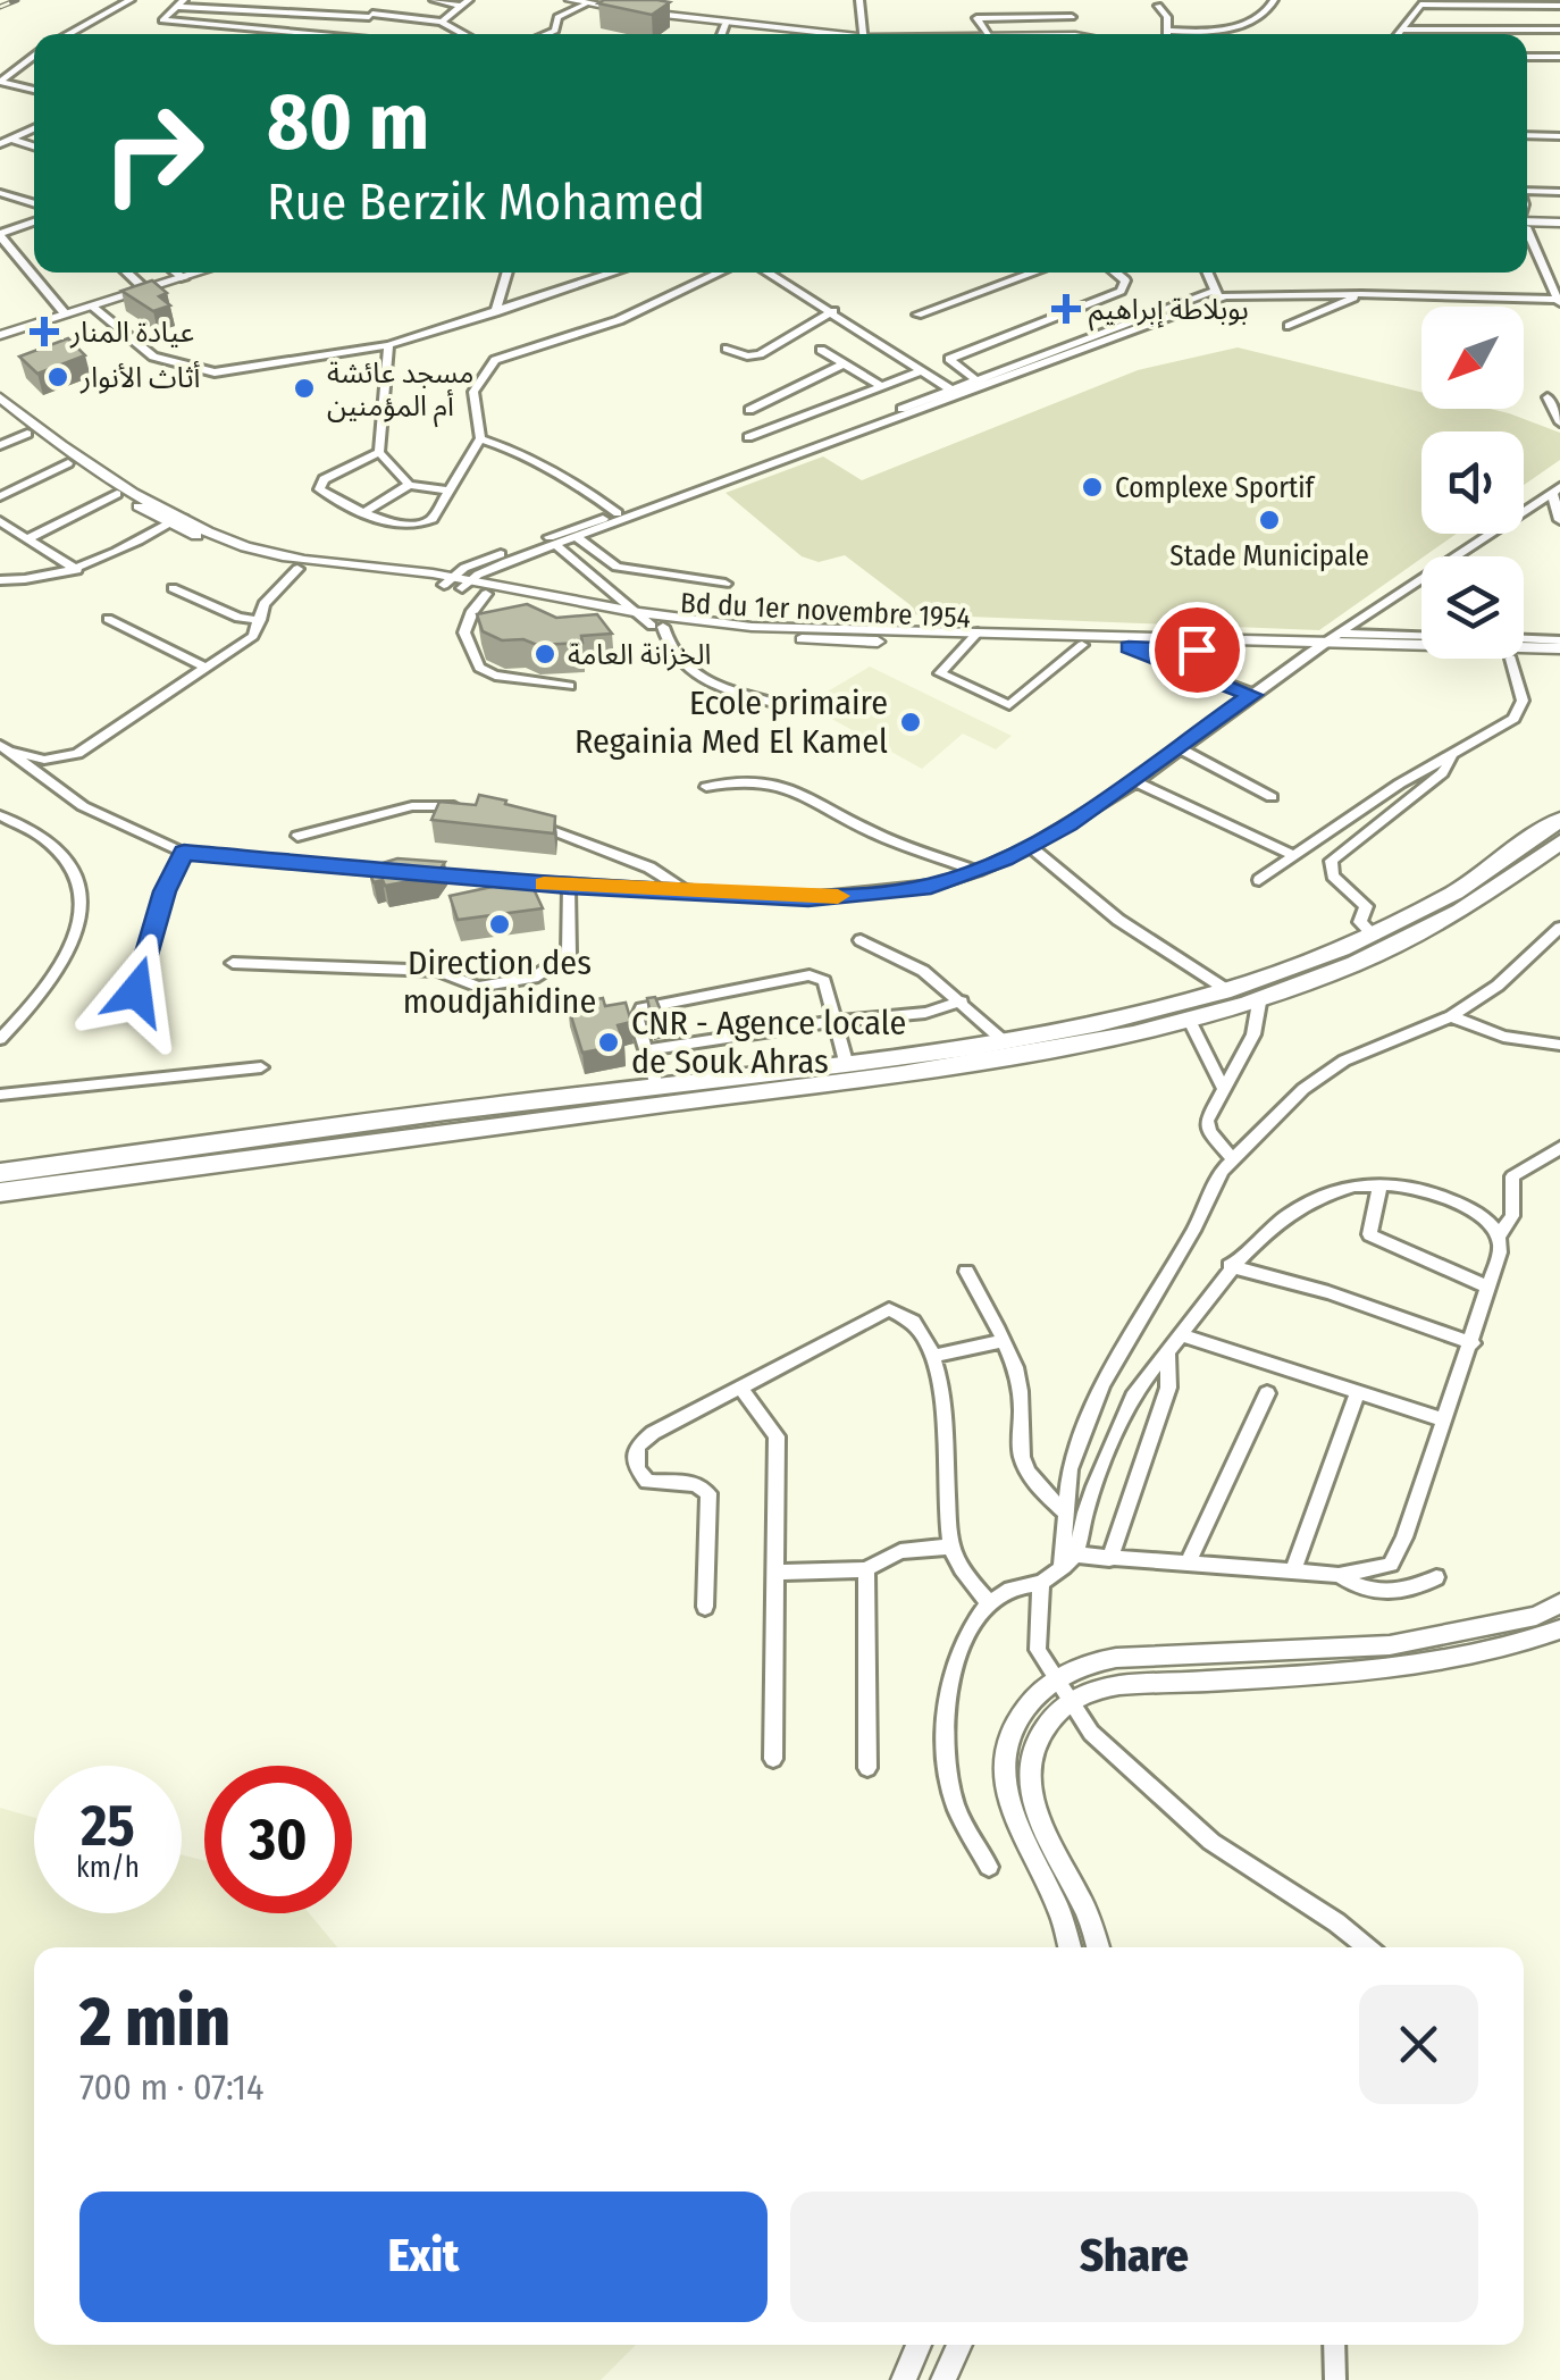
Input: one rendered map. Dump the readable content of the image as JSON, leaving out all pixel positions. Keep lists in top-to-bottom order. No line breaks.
{"streets":{"street":["Bd du 1er novembre 1954"]},"places":{"health":["بوبلاطة إبراهيم","عيادة المنار"],"other":["أثاث الأنوار","مسجد عائشة أم المؤمنين","Complexe Sportif","Stade Municipale","الخزانة العامة","Ecole primaire Regainia Med El Kamel","Direction des moudjahidine","CNR - Agence locale de Souk Ahras"]},"north":"bottom left","page":{"turn":["80 m","Rue Berzik Mohamed"],"speed":"25 km/h","limit":"30","heading":["2 min","700 m · 07:14"],"buttons":["Exit","Share"]}}
